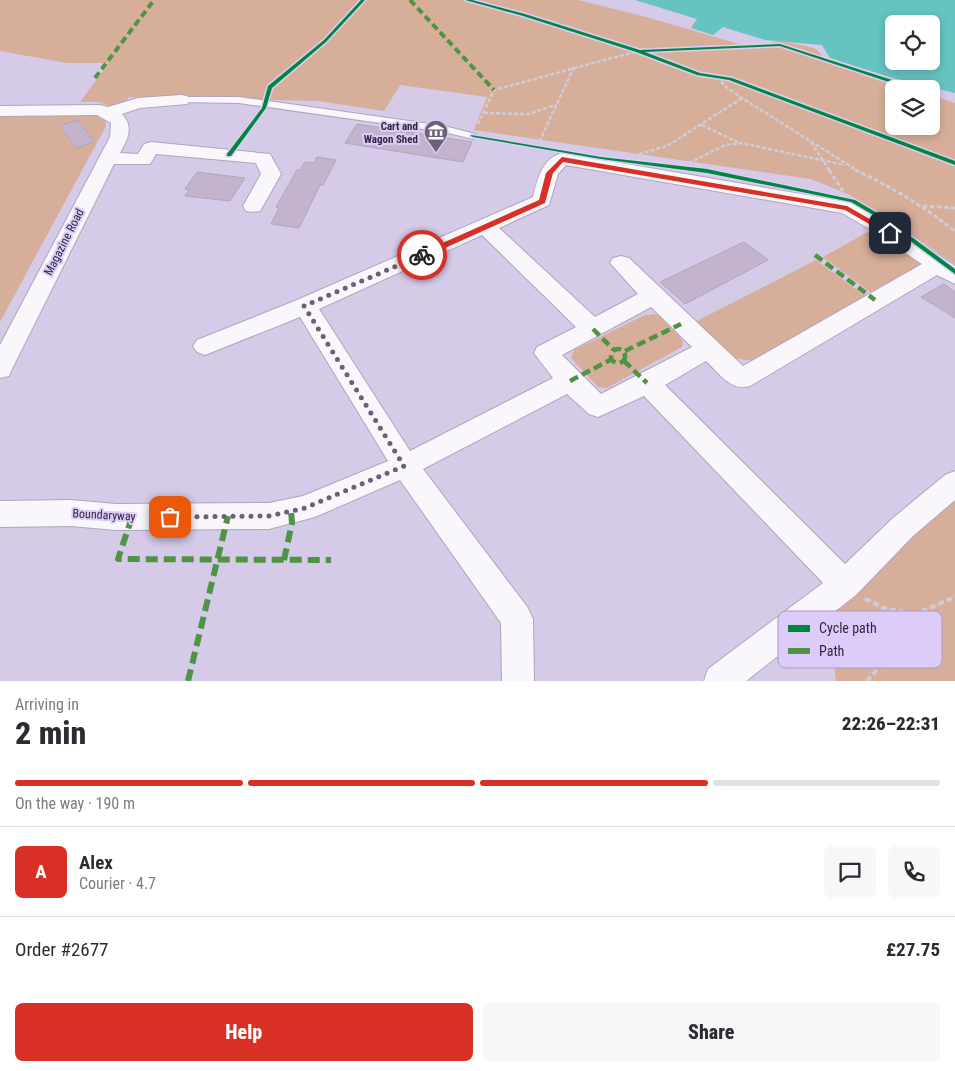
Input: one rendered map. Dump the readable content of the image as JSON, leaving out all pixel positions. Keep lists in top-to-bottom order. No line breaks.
{"streets":{"street":["Magazine Road","Boundaryway"]},"places":{"museum":["Cart and Wagon Shed"]},"legend":["Cycle path","Path"],"page":{"heading":["2 min","Arriving in","22:26–22:31"],"panel":["Alex","Courier · 4.7","Order #2677","£27.75"],"bar":"On the way · 190 m","round":"A","buttons":["Help","Share"]}}
